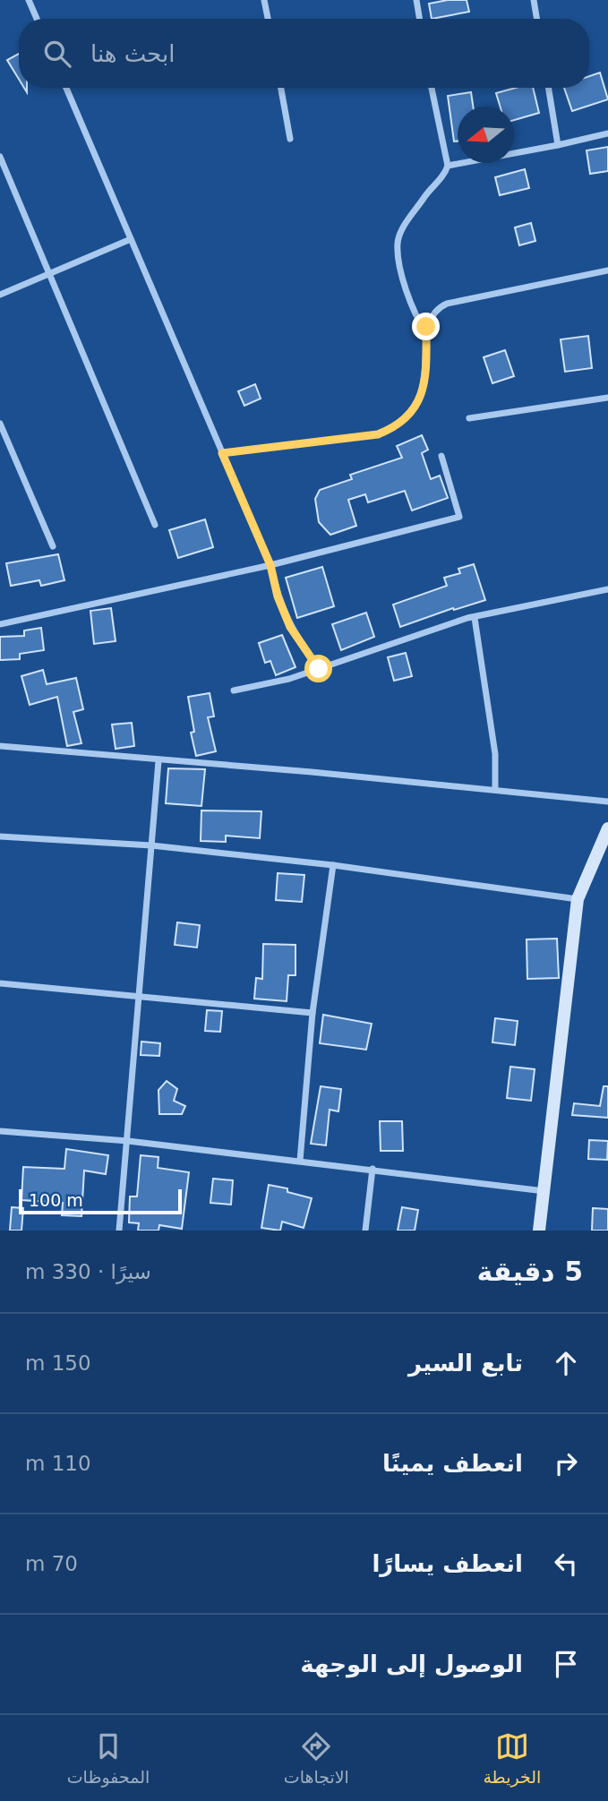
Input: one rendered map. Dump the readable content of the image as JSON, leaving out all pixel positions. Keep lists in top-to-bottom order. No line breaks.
{"scale_bar":"100 m","north":"left","page":{"search":"ابحث هنا","scale":"100 m","heading":["5 دقيقة","سيرًا · 330 m"],"list":[["تابع السير","150 m"],["انعطف يمينًا","110 m"],["انعطف يسارًا","70 m"],"الوصول إلى الوجهة"],"nav":["الخريطة","الاتجاهات","المحفوظات"]}}
